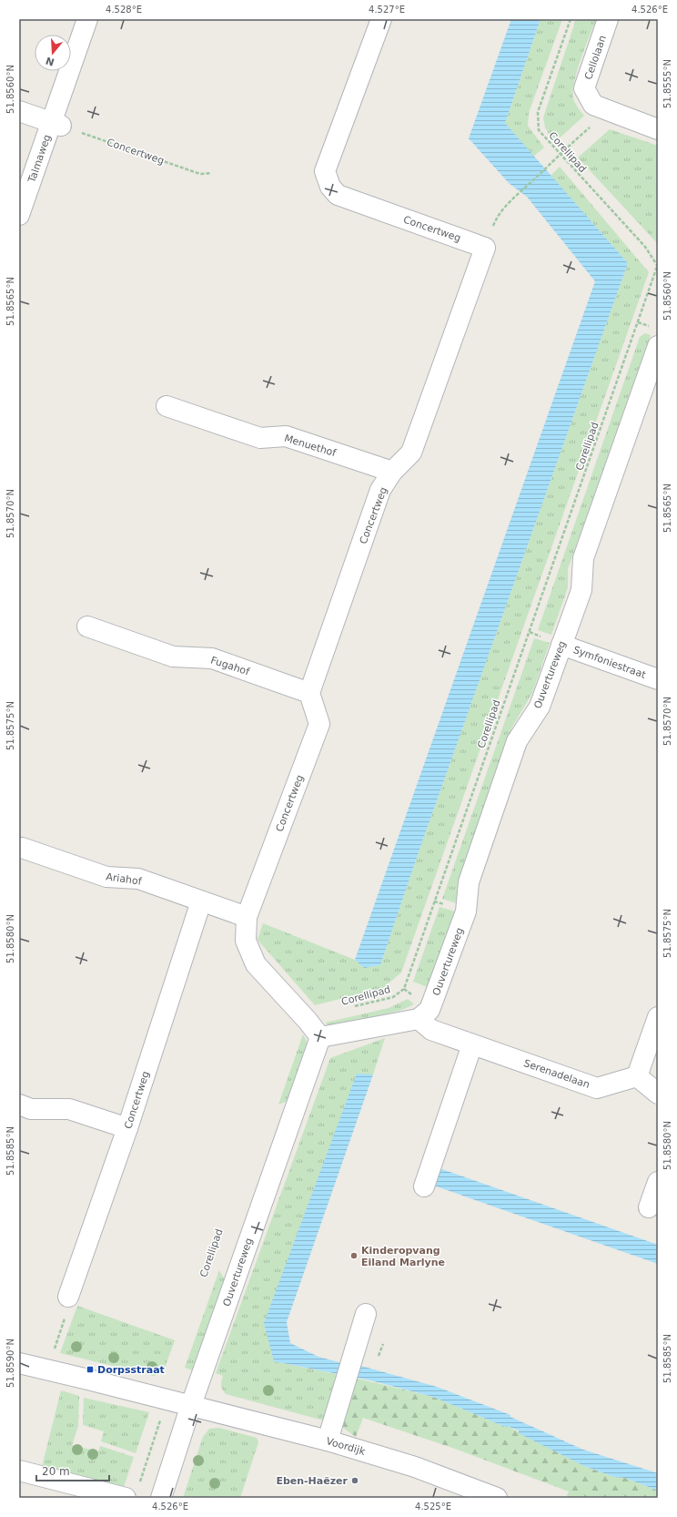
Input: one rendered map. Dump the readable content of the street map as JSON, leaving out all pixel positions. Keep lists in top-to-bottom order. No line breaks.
{"streets":{"street":["Cellolaan","Concertweg","Talmaweg","Menuethof","Symfoniestraat","Fugahof","Ouvertureweg","Ariahof","Serenadelaan","Voordijk"],"path":["Corellipad"]},"crossings":[["Concertweg","Talmaweg"],["Concertweg","Menuethof"],["Concertweg","Fugahof"],["Concertweg","Ouvertureweg"],["Concertweg","Ariahof"],["Symfoniestraat","Ouvertureweg"],["Ouvertureweg","Serenadelaan"],["Ouvertureweg","Voordijk"]],"places":{"other":["Kinderopvang Eiland Marlyne","Eben-Haëzer"],"transit":["Dorpsstraat"]},"scale_bar":"20 m","north":"bottom","coordinates":["4.528°E","4.527°E","4.526°E","51.8555°N","51.8560°N","51.8565°N","51.8570°N","51.8575°N","51.8580°N","51.8585°N","51.8590°N","4.525°E"]}
